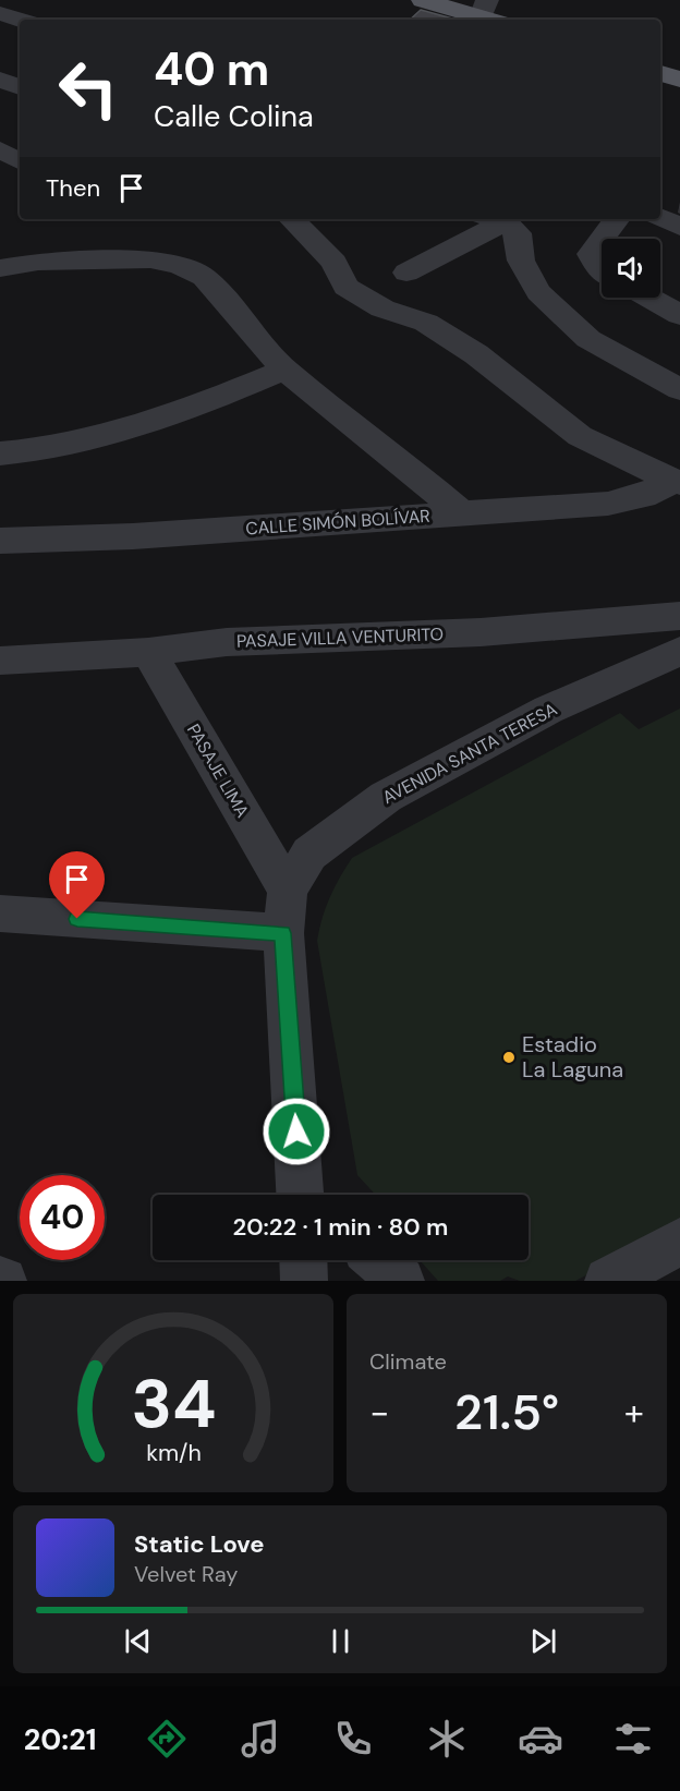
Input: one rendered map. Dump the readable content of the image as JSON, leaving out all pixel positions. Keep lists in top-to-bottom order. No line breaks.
{"streets":{"street":["CALLE SIMÓN BOLÍVAR","PASAJE VILLA VENTURITO","AVENIDA SANTA TERESA","PASAJE LIMA"]},"crossings":[["PASAJE VILLA VENTURITO","PASAJE LIMA"],["AVENIDA SANTA TERESA","PASAJE LIMA"]],"places":["Estadio La Laguna"],"page":{"turn":["40 m","Calle Colina"],"then":"Then","limit":"40","trip":"20:22 · 1 min · 80 m","tile":"Climate","heat":["−","21.5°","+"],"song":["Static Love","Velvet Ray"],"tabs":"20:21","gauge":["34","km/h"]}}
